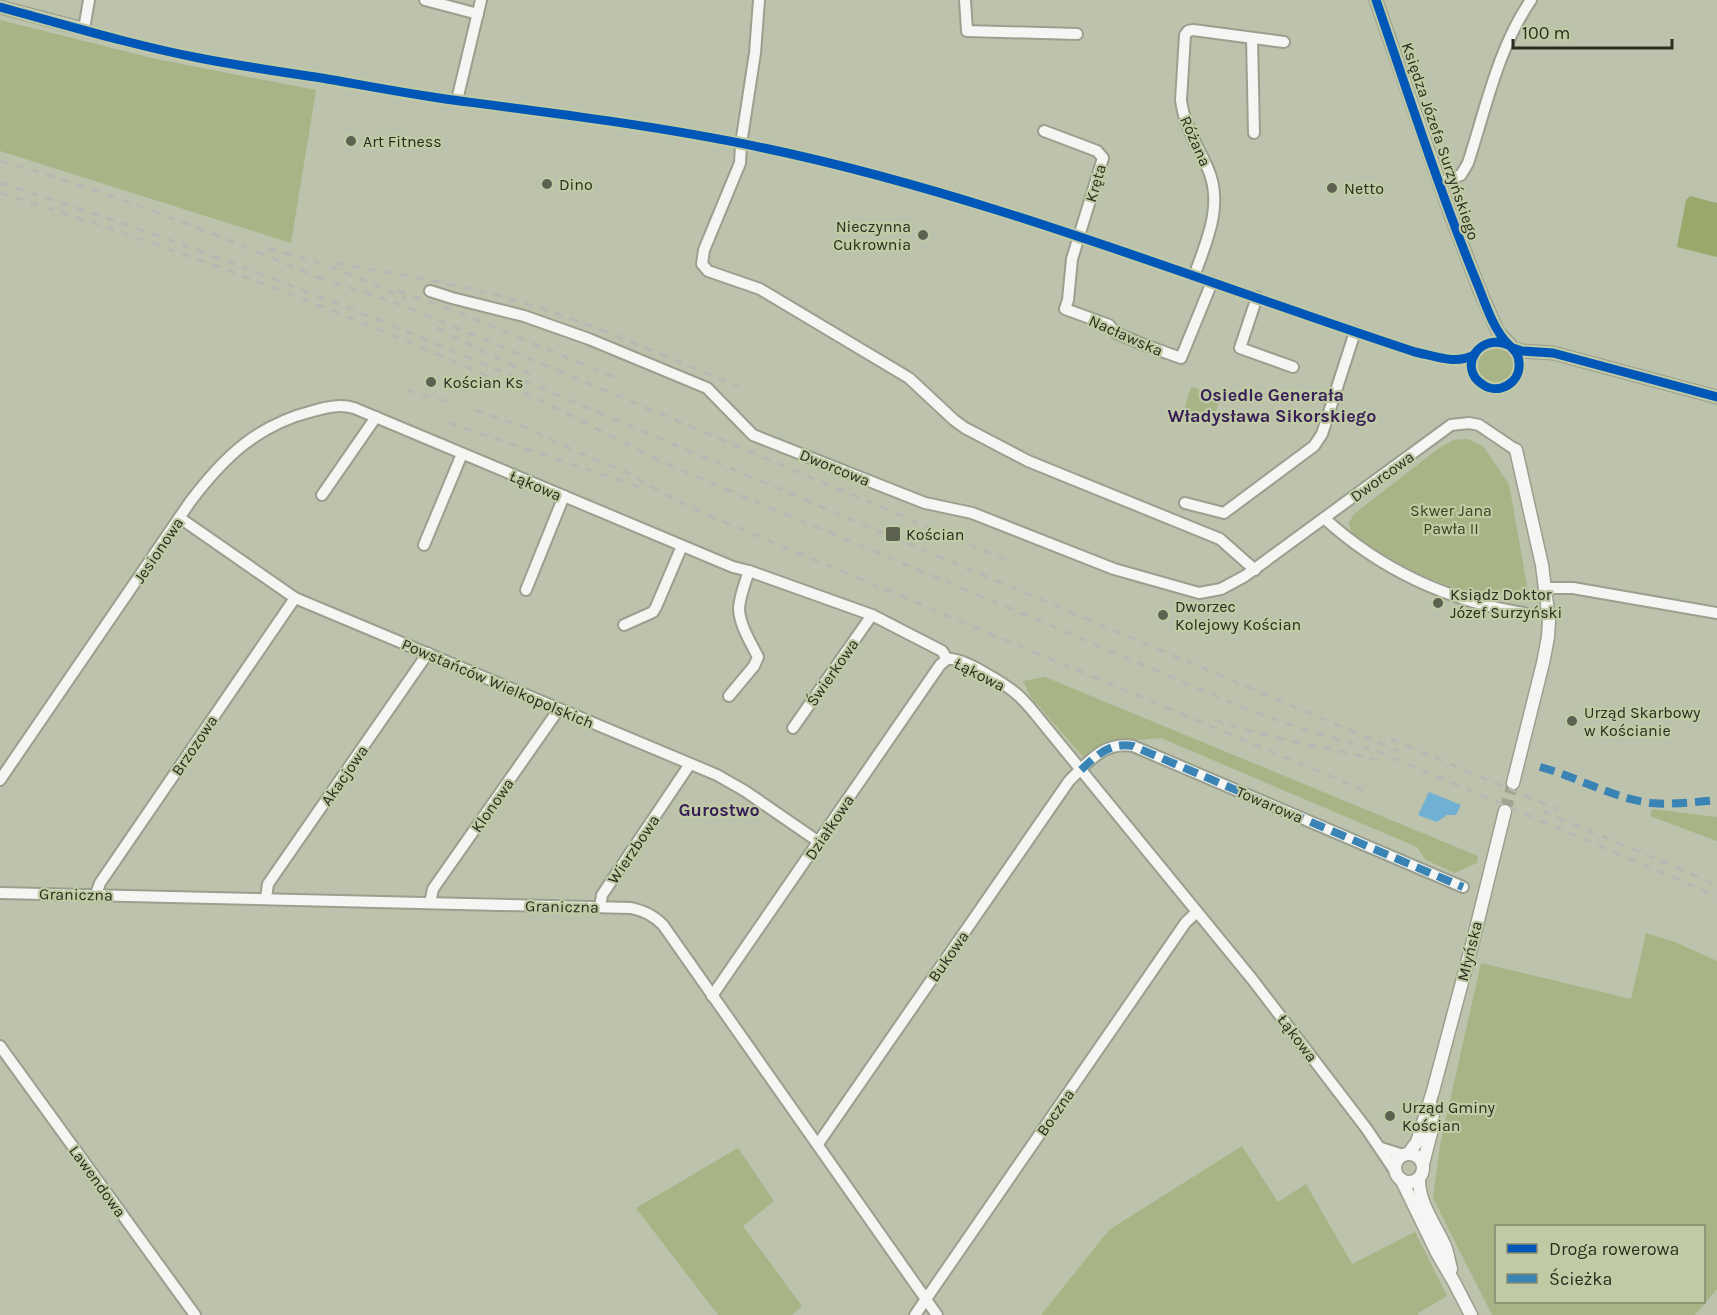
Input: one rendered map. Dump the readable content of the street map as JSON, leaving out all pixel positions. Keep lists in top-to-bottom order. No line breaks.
{"streets":{"street":["Różana","Księdza Józefa Surzyńskiego","Kręta","Nacławska","Dworcowa","Łąkowa","Jesionowa","Świerkowa","Powstańców Wielkopolskich","Brzozowa","Akacjowa","Towarowa","Klonowa","Działkowa","Wierzbowa","Graniczna","Młyńska","Bukowa","Boczna","Lawendowa"]},"crossings":[["Kręta","Nacławska"],["Łąkowa","Jesionowa"],["Łąkowa","Świerkowa"],["Łąkowa","Towarowa"],["Łąkowa","Działkowa"],["Łąkowa","Młyńska"],["Łąkowa","Bukowa"],["Łąkowa","Boczna"],["Jesionowa","Powstańców Wielkopolskich"],["Powstańców Wielkopolskich","Brzozowa"],["Powstańców Wielkopolskich","Akacjowa"],["Powstańców Wielkopolskich","Klonowa"],["Powstańców Wielkopolskich","Działkowa"],["Powstańców Wielkopolskich","Wierzbowa"],["Brzozowa","Graniczna"],["Akacjowa","Graniczna"],["Towarowa","Bukowa"],["Klonowa","Graniczna"],["Działkowa","Graniczna"],["Wierzbowa","Graniczna"],["Graniczna","Bukowa"],["Graniczna","Boczna"]],"districts":["Osiedle Generała Władysława Sikorskiego","Gurostwo"],"parks":["Skwer Jana Pawła II"],"places":{"other":["Art Fitness","Dino","Netto","Nieczynna Cukrownia","Kościan Ks","Ksiądz Doktor Józef Surzyński","Dworzec Kolejowy Kościan","Urząd Skarbowy w Kościanie","Urząd Gminy Kościan"],"transit":["Kościan"]},"legend":["Droga rowerowa","Ścieżka"],"scale_bar":"100 m"}
